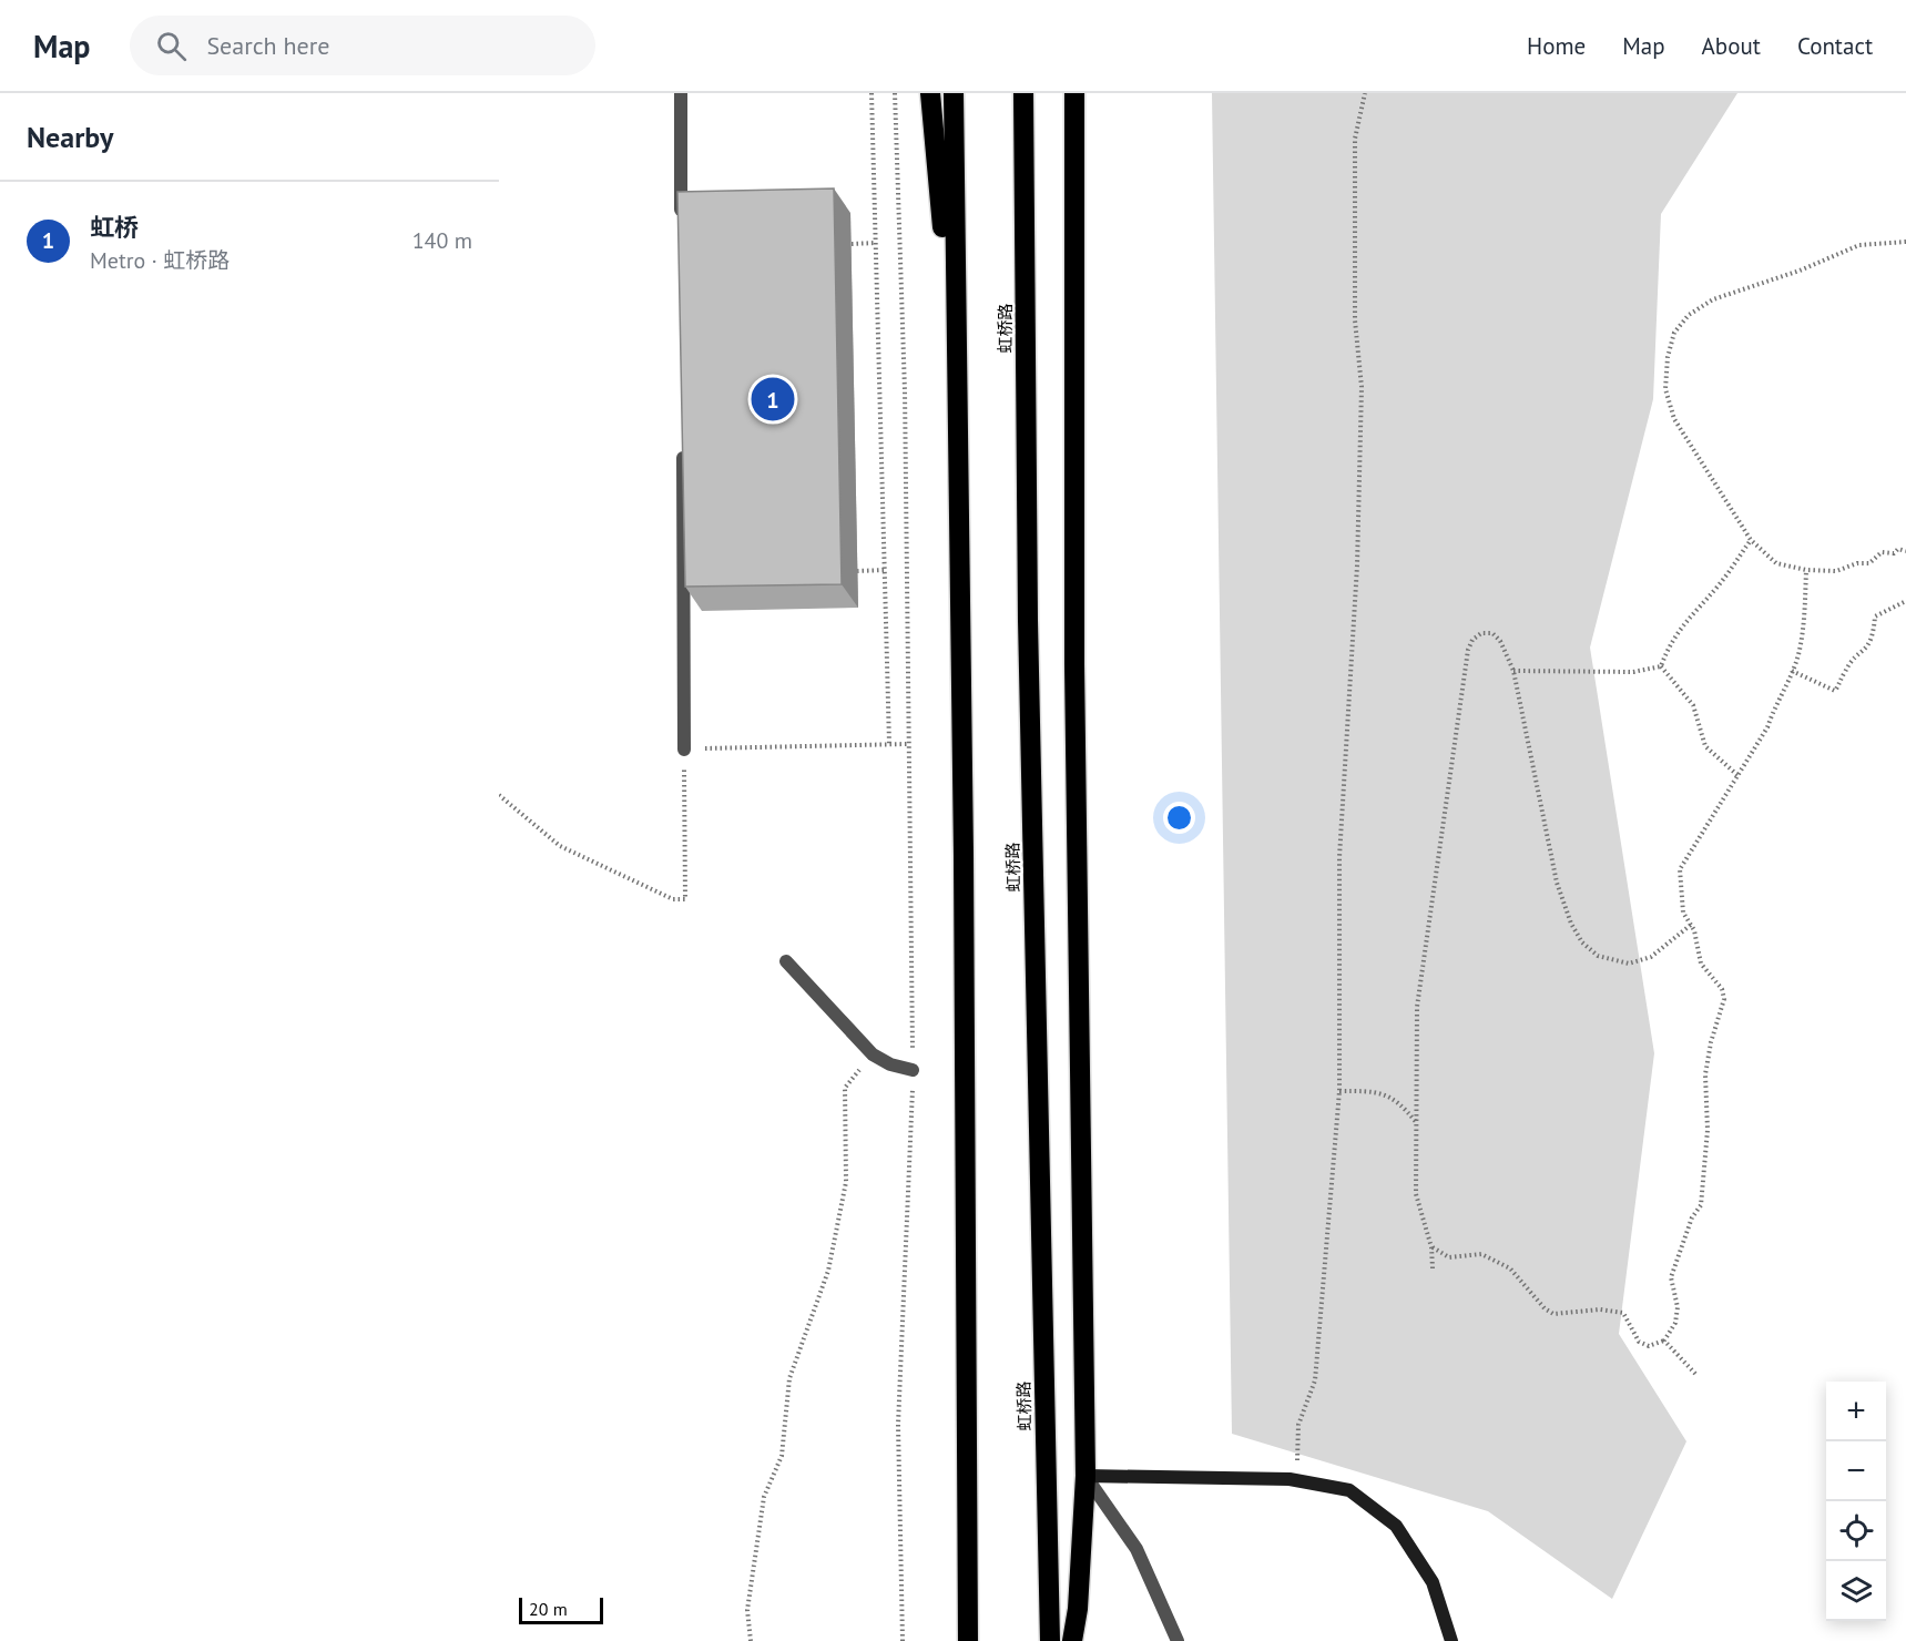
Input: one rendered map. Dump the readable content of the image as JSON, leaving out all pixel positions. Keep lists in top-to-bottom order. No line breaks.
{"streets":{"highway":["虹桥路"]},"scale_bar":"20 m","page":{"header":"Map","search":"Search here","nav":["Home","Map","About","Contact"],"heading":"Nearby","list":[{"mark":"1","name":"虹桥","note":"Metro · 虹桥路","value":"140 m"}],"pins":"1","map_buttons":["+","−"],"scale":"20 m"}}
